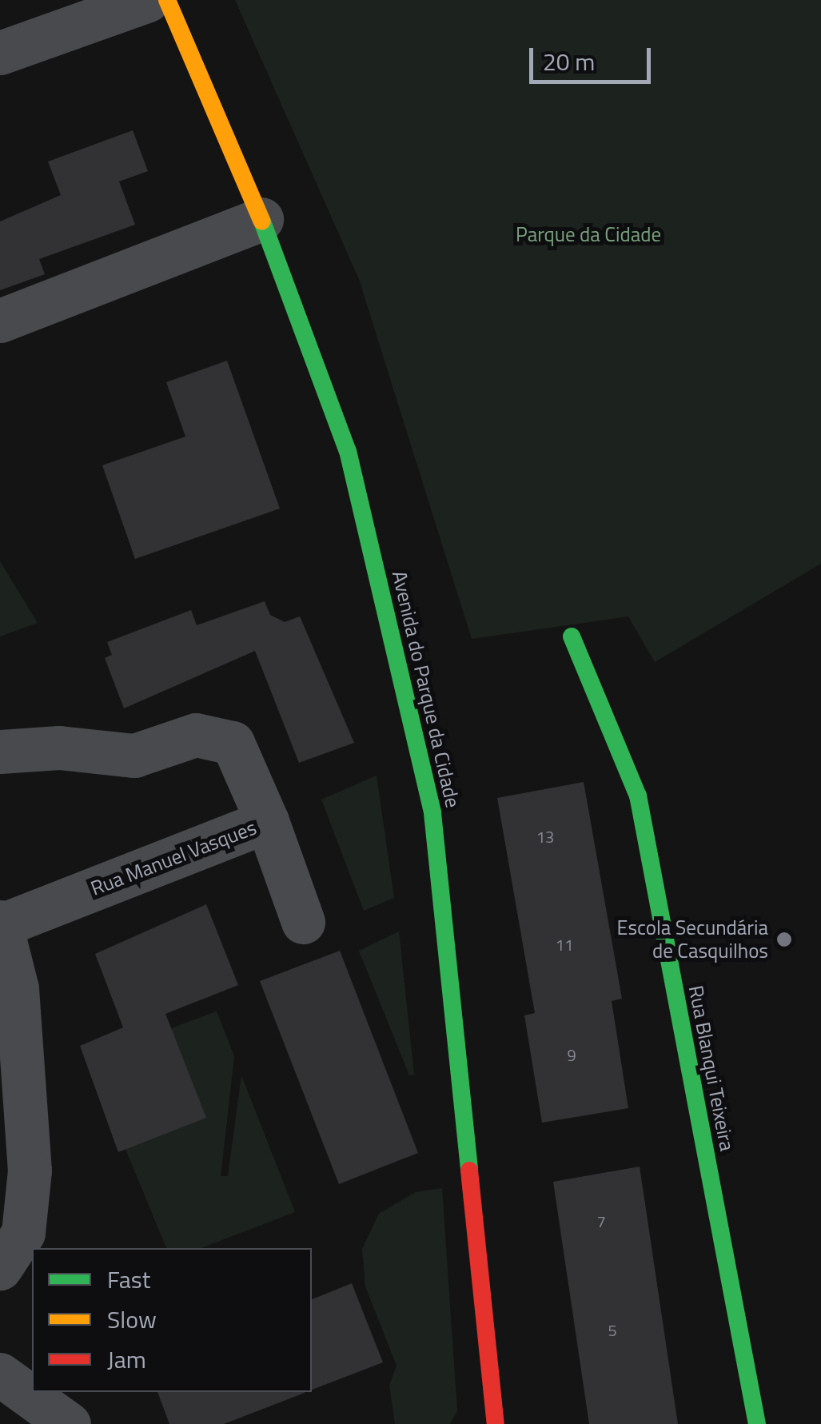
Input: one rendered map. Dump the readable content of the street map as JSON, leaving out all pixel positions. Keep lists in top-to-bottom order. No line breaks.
{"streets":{"street":["Avenida do Parque da Cidade","Rua Manuel Vasques","Rua Blanqui Teixeira"]},"parks":["Parque da Cidade"],"places":["Escola Secundária de Casquilhos"],"house_numbers":["13","11","9","7","5"],"legend":["Fast","Slow","Jam"],"scale_bar":"20 m"}
